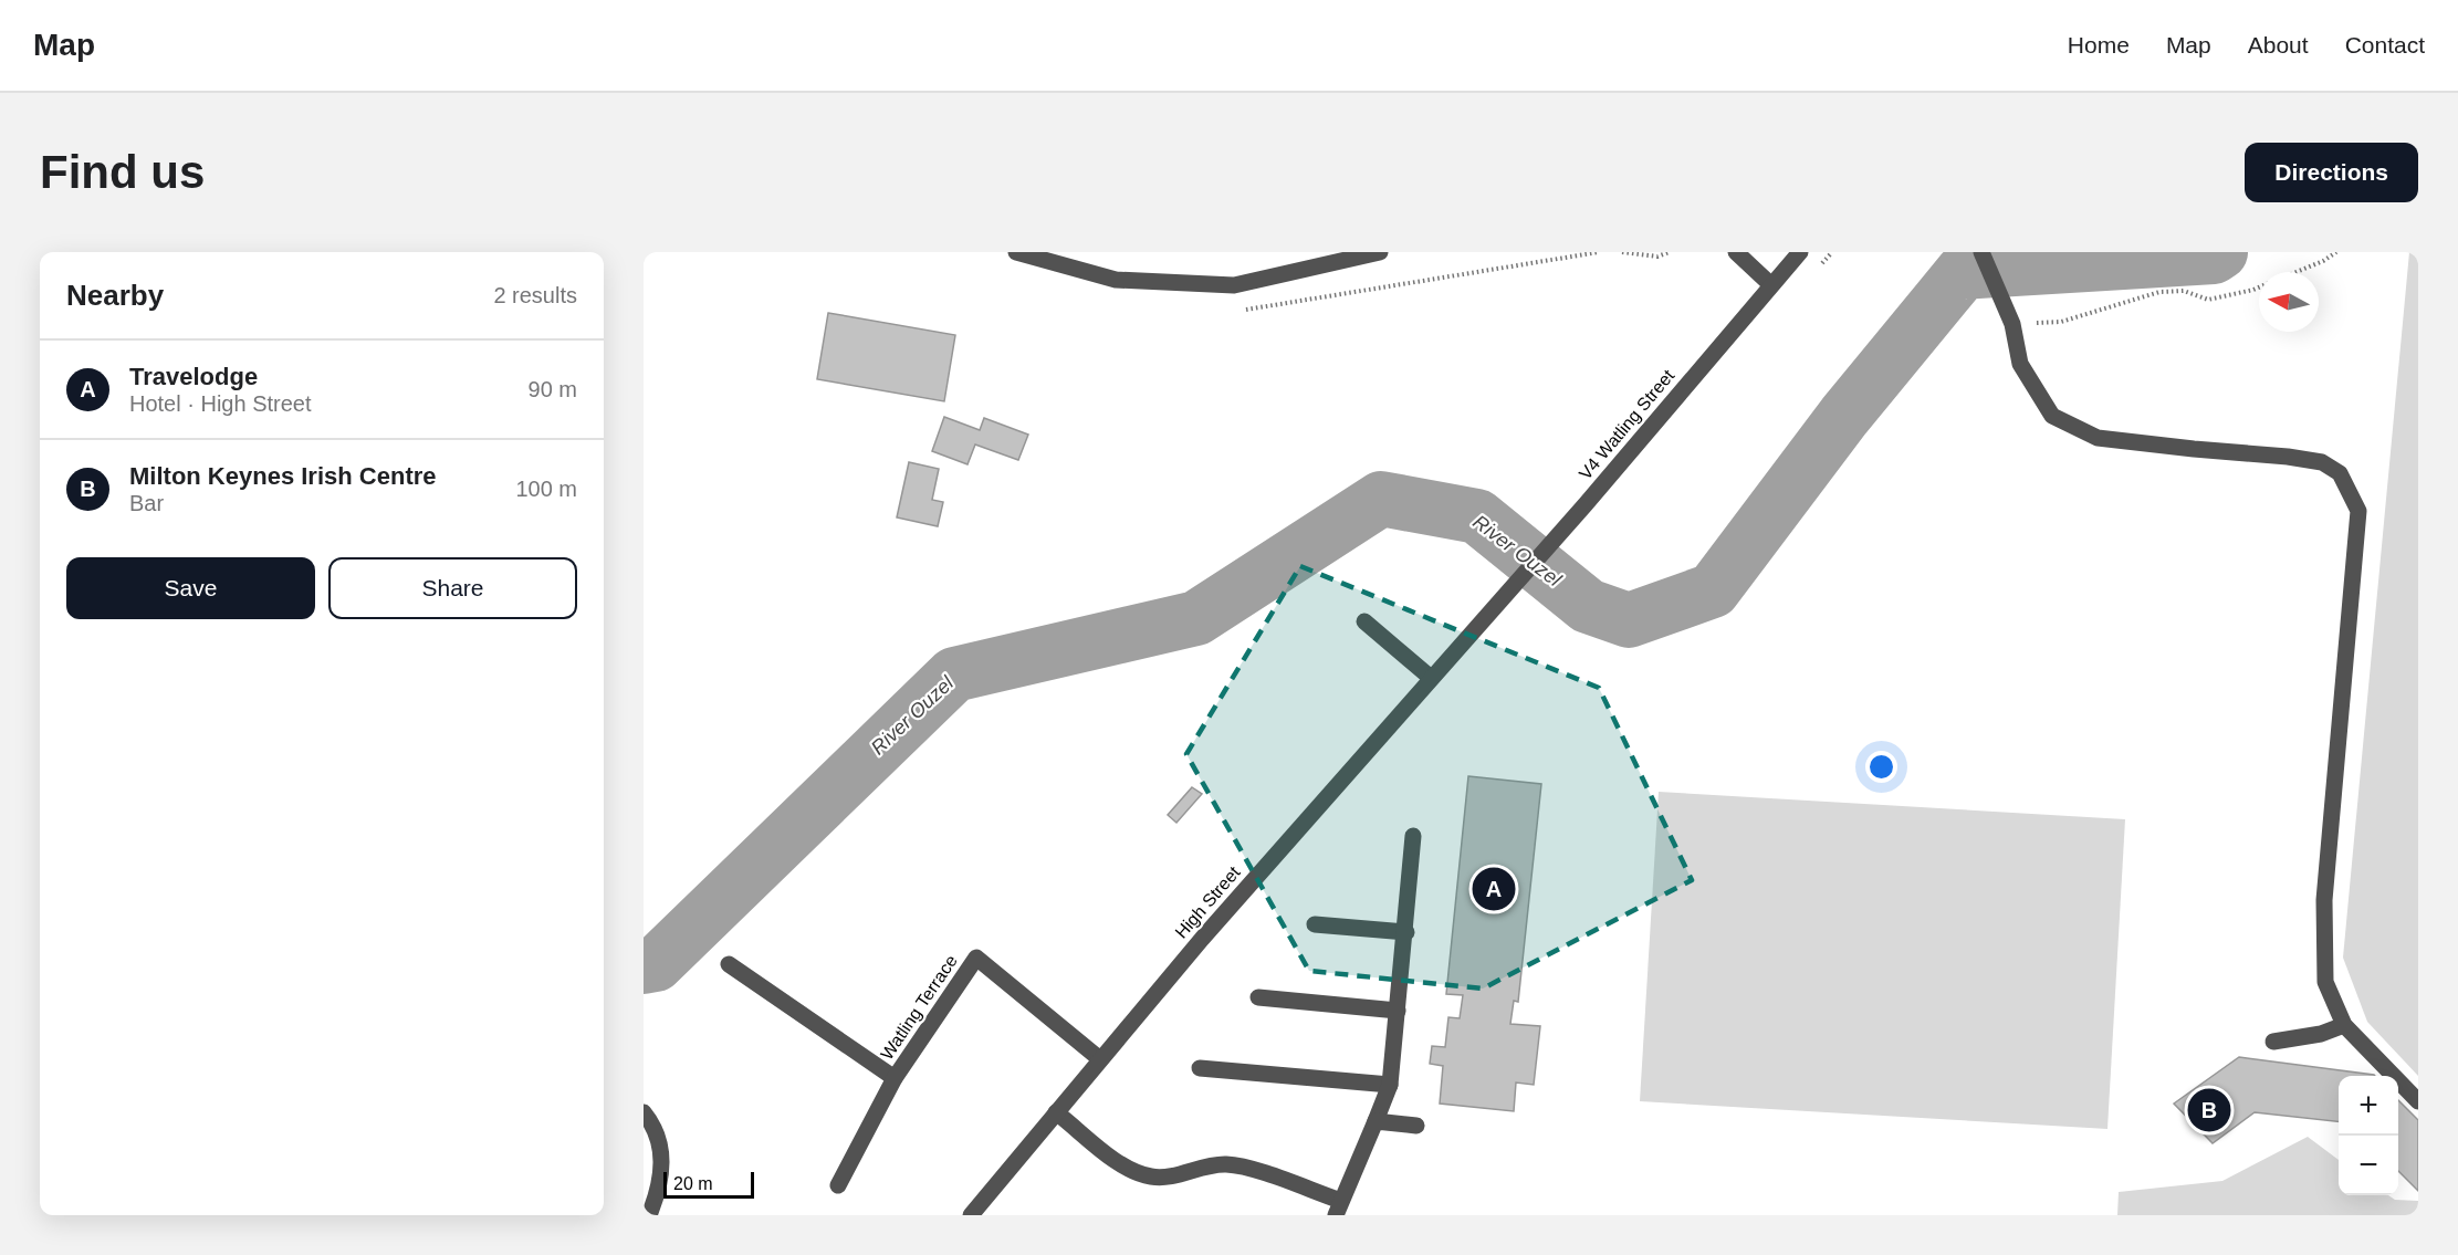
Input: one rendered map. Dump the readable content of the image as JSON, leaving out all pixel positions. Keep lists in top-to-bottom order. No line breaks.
{"streets":{"street":["V4 Watling Street","High Street","Watling Terrace"]},"crossings":[["V4 Watling Street","High Street"],["High Street","Watling Terrace"]],"water":["River Ouzel"],"scale_bar":"20 m","north":"left","page":{"header":"Map","nav":["Home","Map","About","Contact"],"buttons":["Directions",["Save","Share"]],"title":"Find us","heading":["Nearby","2 results"],"list":[{"mark":"A","name":"Travelodge","note":"Hotel · High Street","value":"90 m"},{"mark":"B","name":"Milton Keynes Irish Centre","note":"Bar","value":"100 m"}],"pins":["A","B"],"map_buttons":["+","−"],"scale":"20 m"}}
